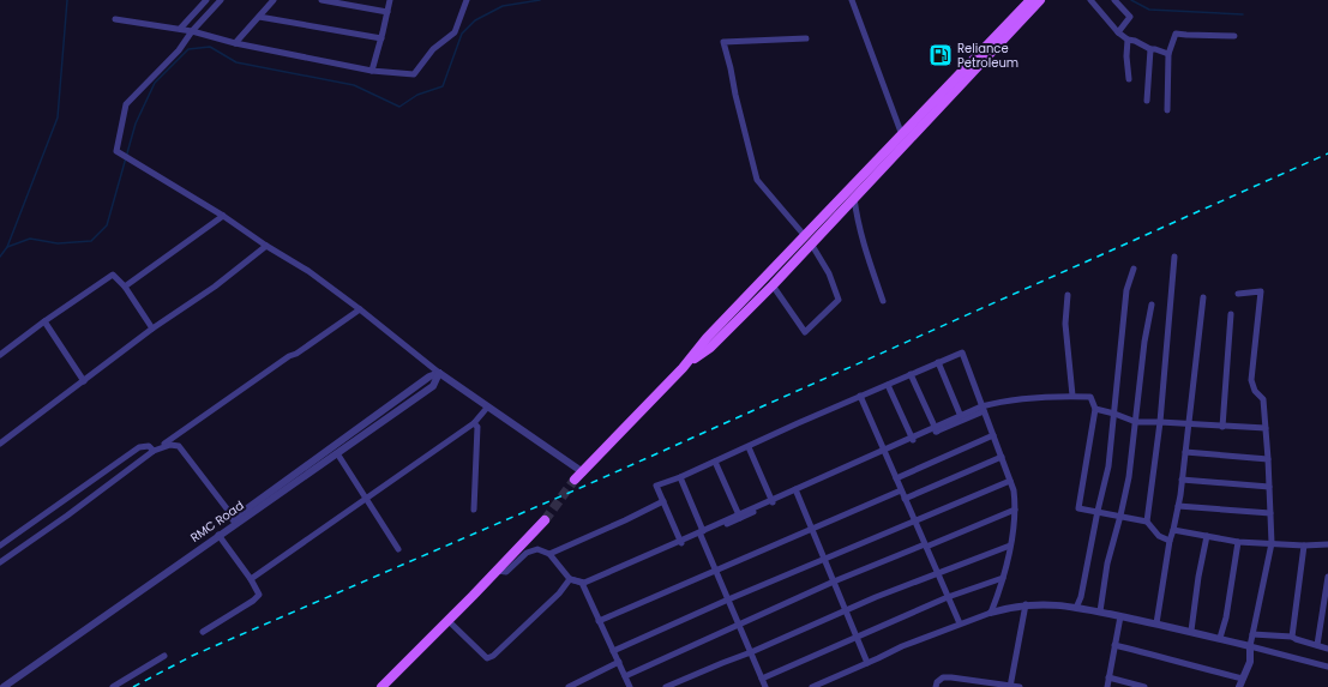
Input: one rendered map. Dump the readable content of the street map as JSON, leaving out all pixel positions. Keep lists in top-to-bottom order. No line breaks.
{"streets":{"street":["RMC Road"]},"places":{"fuel station":["Reliance Petroleum"]}}
